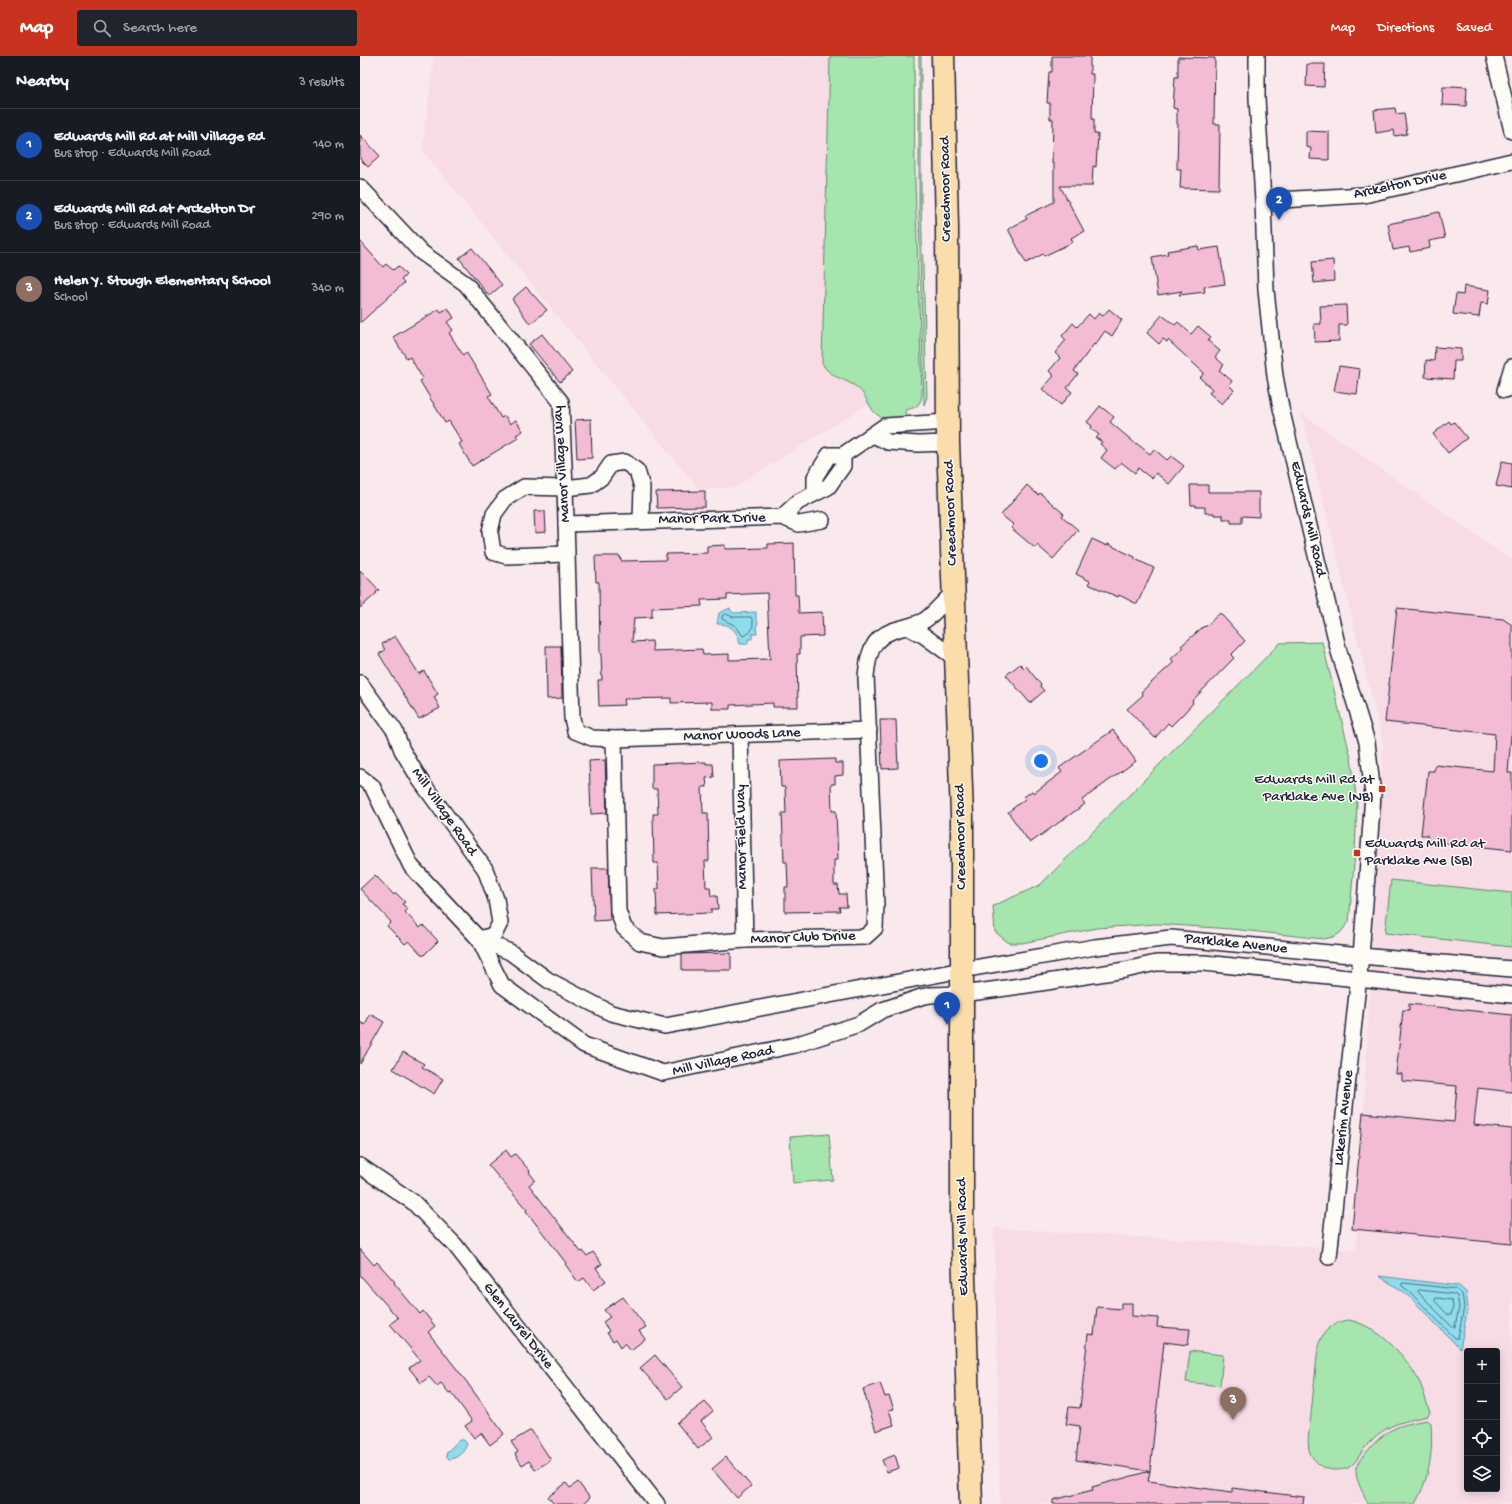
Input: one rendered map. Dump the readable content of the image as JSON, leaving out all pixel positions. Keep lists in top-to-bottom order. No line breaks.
{"streets":{"main road":["Creedmoor Road","Edwards Mill Road"],"street":["Arckelton Drive","Manor Village Way","Manor Park Drive","Manor Woods Lane","Mill Village Road","Manor Field Way","Manor Club Drive","Parklake Avenue","Lakerim Avenue","Glen Laurel Drive"]},"crossings":[["Arckelton Drive","Edwards Mill Road"],["Creedmoor Road","Manor Park Drive"],["Creedmoor Road","Edwards Mill Road"],["Creedmoor Road","Mill Village Road"],["Creedmoor Road","Manor Club Drive"],["Creedmoor Road","Parklake Avenue"],["Manor Village Way","Manor Park Drive"],["Manor Village Way","Manor Woods Lane"],["Manor Village Way","Manor Club Drive"],["Edwards Mill Road","Mill Village Road"],["Edwards Mill Road","Parklake Avenue"],["Edwards Mill Road","Lakerim Avenue"],["Manor Woods Lane","Manor Field Way"],["Manor Woods Lane","Manor Club Drive"],["Mill Village Road","Parklake Avenue"],["Manor Field Way","Manor Club Drive"],["Parklake Avenue","Lakerim Avenue"]],"places":{"transit":["Edwards Mill Rd at Parklake Ave (NB)","Edwards Mill Rd at Parklake Ave (SB)"]},"page":{"header":"Map","search":"Search here","nav":["Map","Directions","Saved"],"heading":["Nearby","3 results"],"list":[{"mark":"1","name":"Edwards Mill Rd at Mill Village Rd","note":"Bus stop · Edwards Mill Road","value":"140 m"},{"mark":"2","name":"Edwards Mill Rd at Arckelton Dr","note":"Bus stop · Edwards Mill Road","value":"290 m"},{"mark":"3","name":"Helen Y. Stough Elementary School","note":"School","value":"340 m"}],"pins":["2","1","3"],"map_buttons":["+","−"]}}
